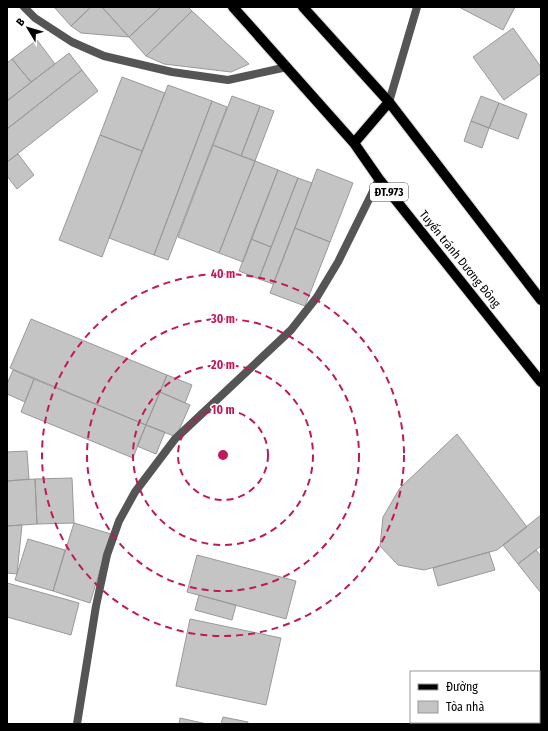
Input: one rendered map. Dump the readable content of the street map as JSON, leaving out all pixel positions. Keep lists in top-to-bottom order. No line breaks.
{"streets":{"main road":["ĐT.973","Tuyến tránh Dương Đông"]},"legend":["Đường","Tòa nhà"],"north":"top left","rings":["40 m","30 m","20 m","10 m"]}
